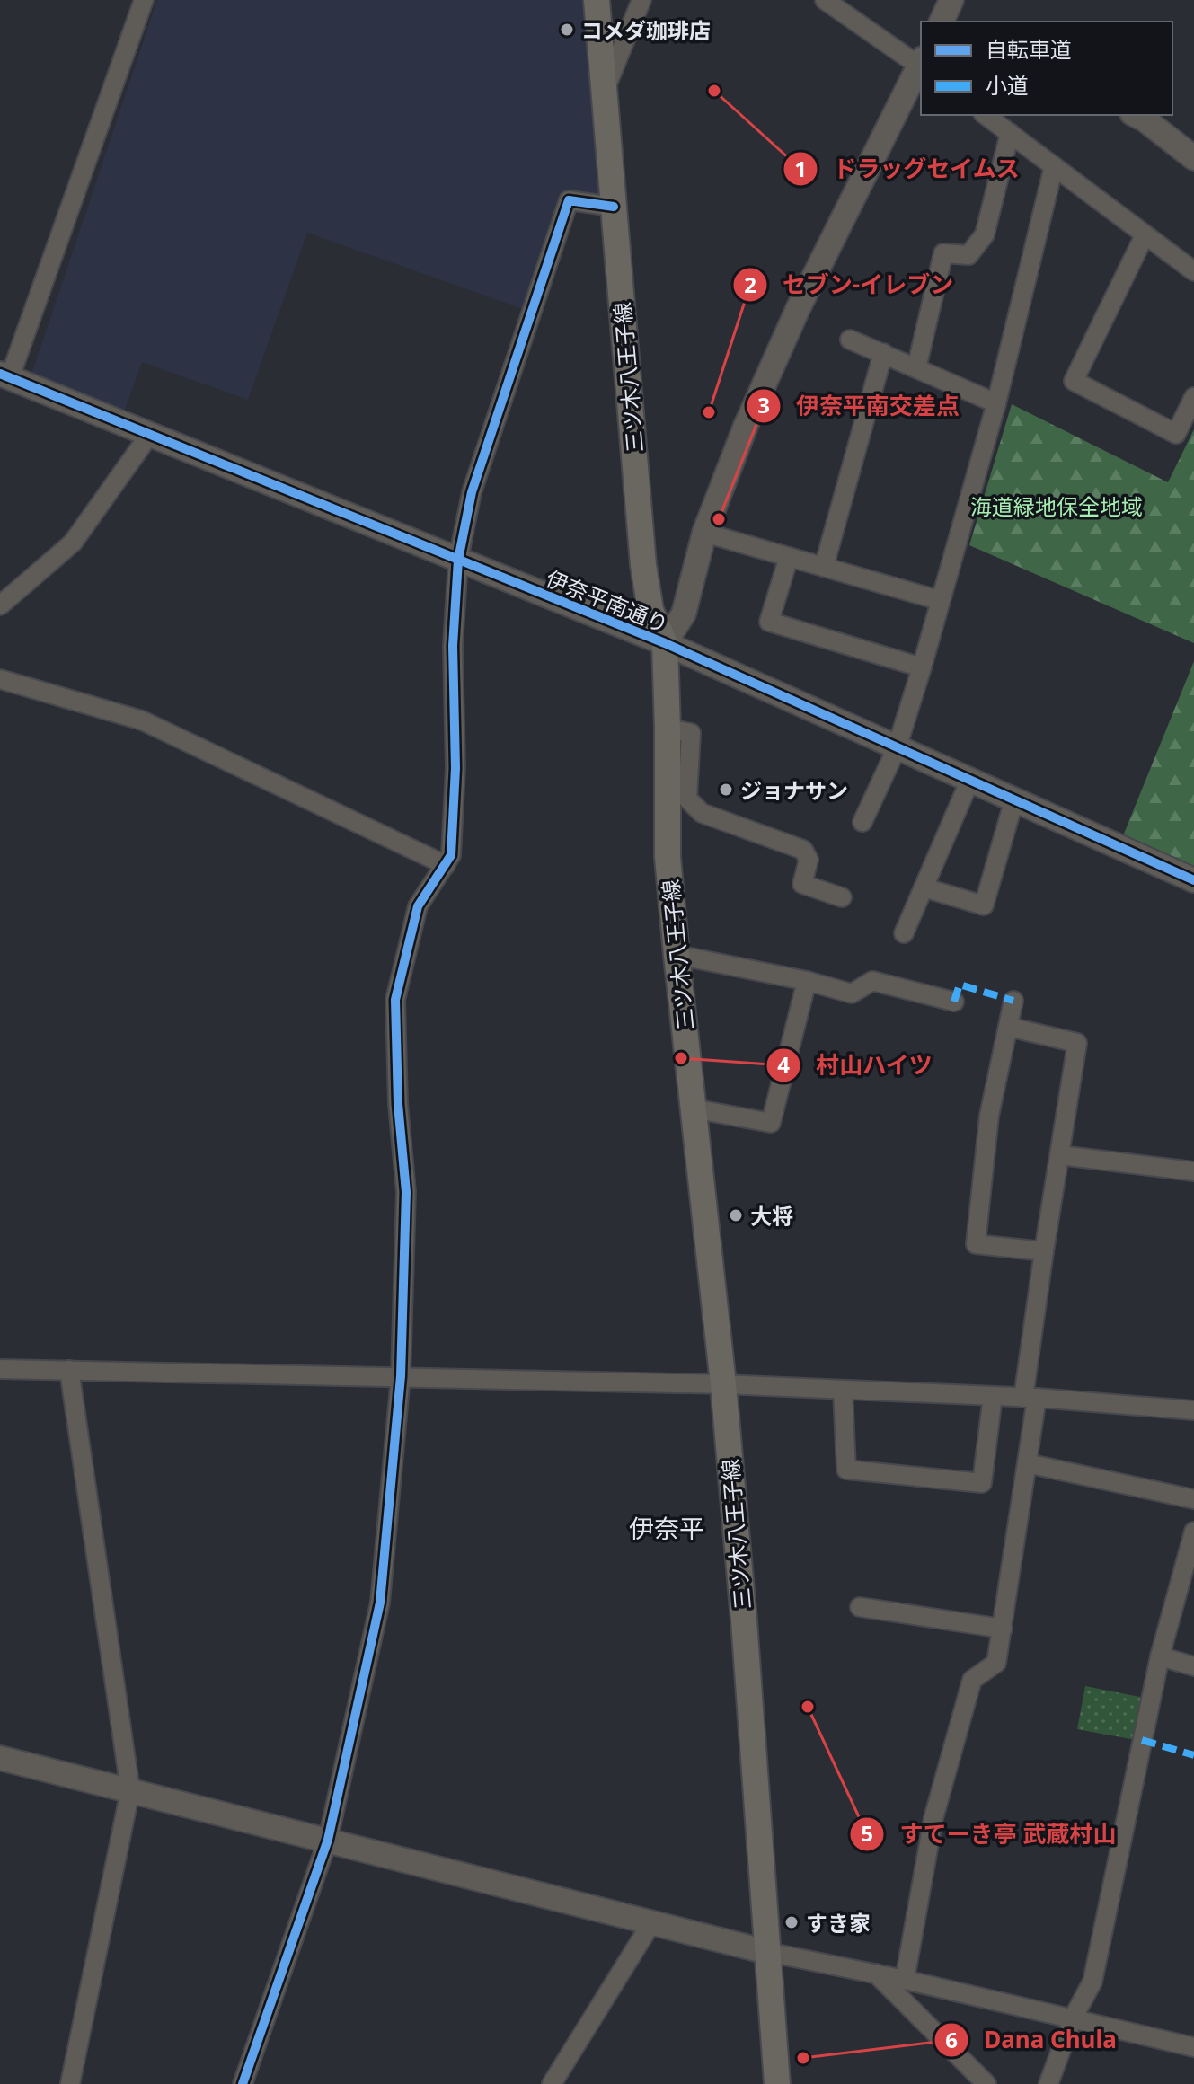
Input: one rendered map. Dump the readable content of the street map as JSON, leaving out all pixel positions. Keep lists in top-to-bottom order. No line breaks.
{"streets":{"main road":["三ツ木八王子線"],"street":["伊奈平南通り"]},"crossings":[["三ツ木八王子線","伊奈平南通り"]],"districts":["伊奈平"],"parks":["海道緑地保全地域"],"places":["コメダ珈琲店","ドラッグセイムス","セブン-イレブン","伊奈平南交差点","ジョナサン","村山ハイツ","大将","すてーき亭 武蔵村山","すき家","Dana Chula"],"legend":["自転車道","小道"]}
